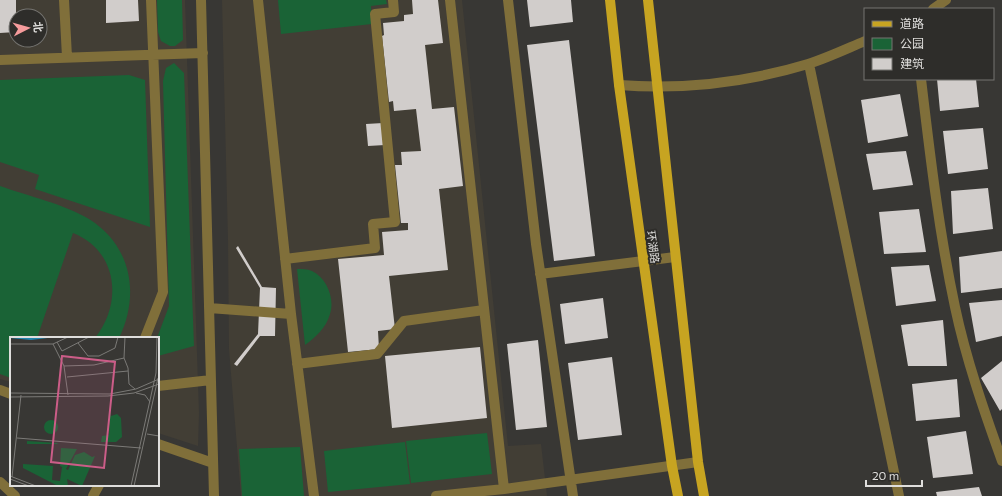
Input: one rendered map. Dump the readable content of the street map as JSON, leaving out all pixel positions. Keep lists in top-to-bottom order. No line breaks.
{"streets":{"main road":["环湖路"]},"legend":["道路","公园","建筑"],"scale_bar":"20 m","north":"right"}
